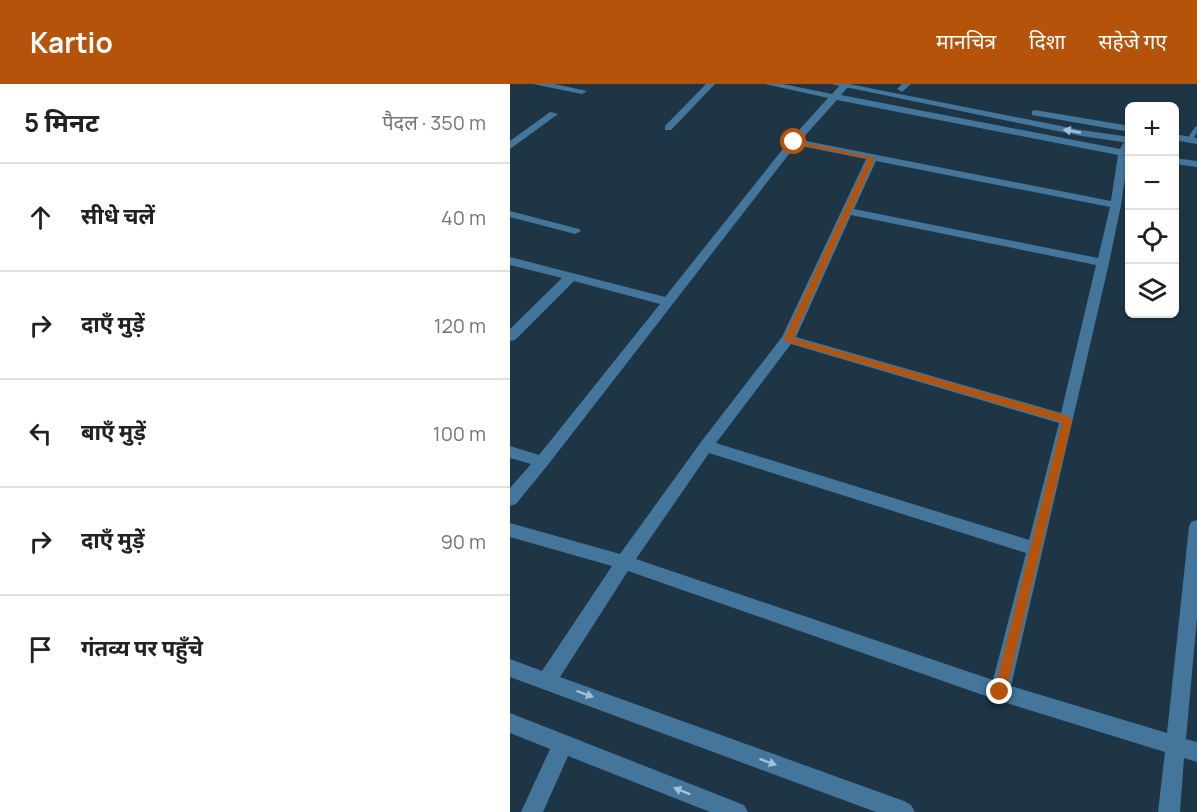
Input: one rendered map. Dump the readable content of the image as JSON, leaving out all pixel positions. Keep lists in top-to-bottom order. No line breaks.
{"page":{"header":"Kartio","nav":["मानचित्र","दिशा","सहेजे गए"],"heading":["5 मिनट","पैदल · 350 m"],"map_buttons":["+","−"],"list":[["सीधे चलें","40 m"],["दाएँ मुड़ें","120 m"],["बाएँ मुड़ें","100 m"],["दाएँ मुड़ें","90 m"],"गंतव्य पर पहुँचे"]}}
